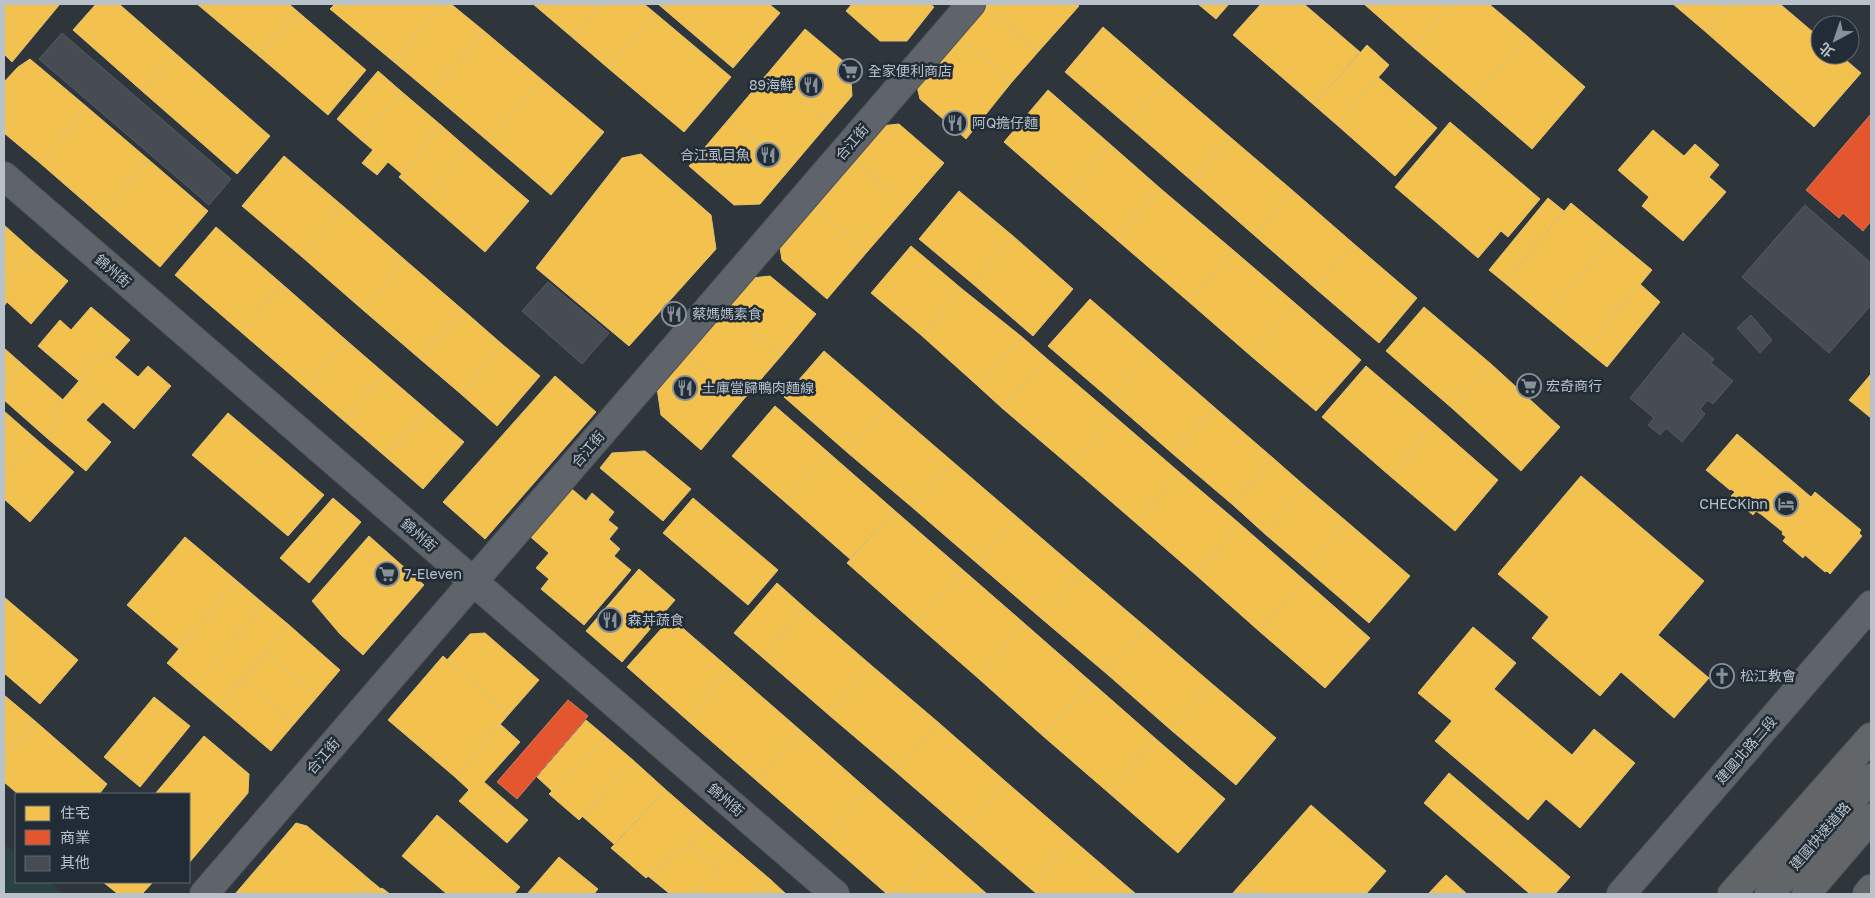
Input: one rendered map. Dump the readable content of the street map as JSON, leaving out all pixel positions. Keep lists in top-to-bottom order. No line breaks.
{"streets":{"highway":["建國快速道路"],"street":["合江街","錦州街","建國北路二段"]},"crossings":[["合江街","錦州街"]],"places":{"supermarket":["全家便利商店","宏奇商行","7-Eleven"],"restaurant":["89海鮮","阿Q擔仔麵","合江虱目魚","蔡媽媽素食","土庫當歸鴨肉麵線","森丼蔬食"],"hotel":["CHECKinn"],"church":["松江教會"]},"legend":["住宅","商業","其他"],"north":"bottom left"}
